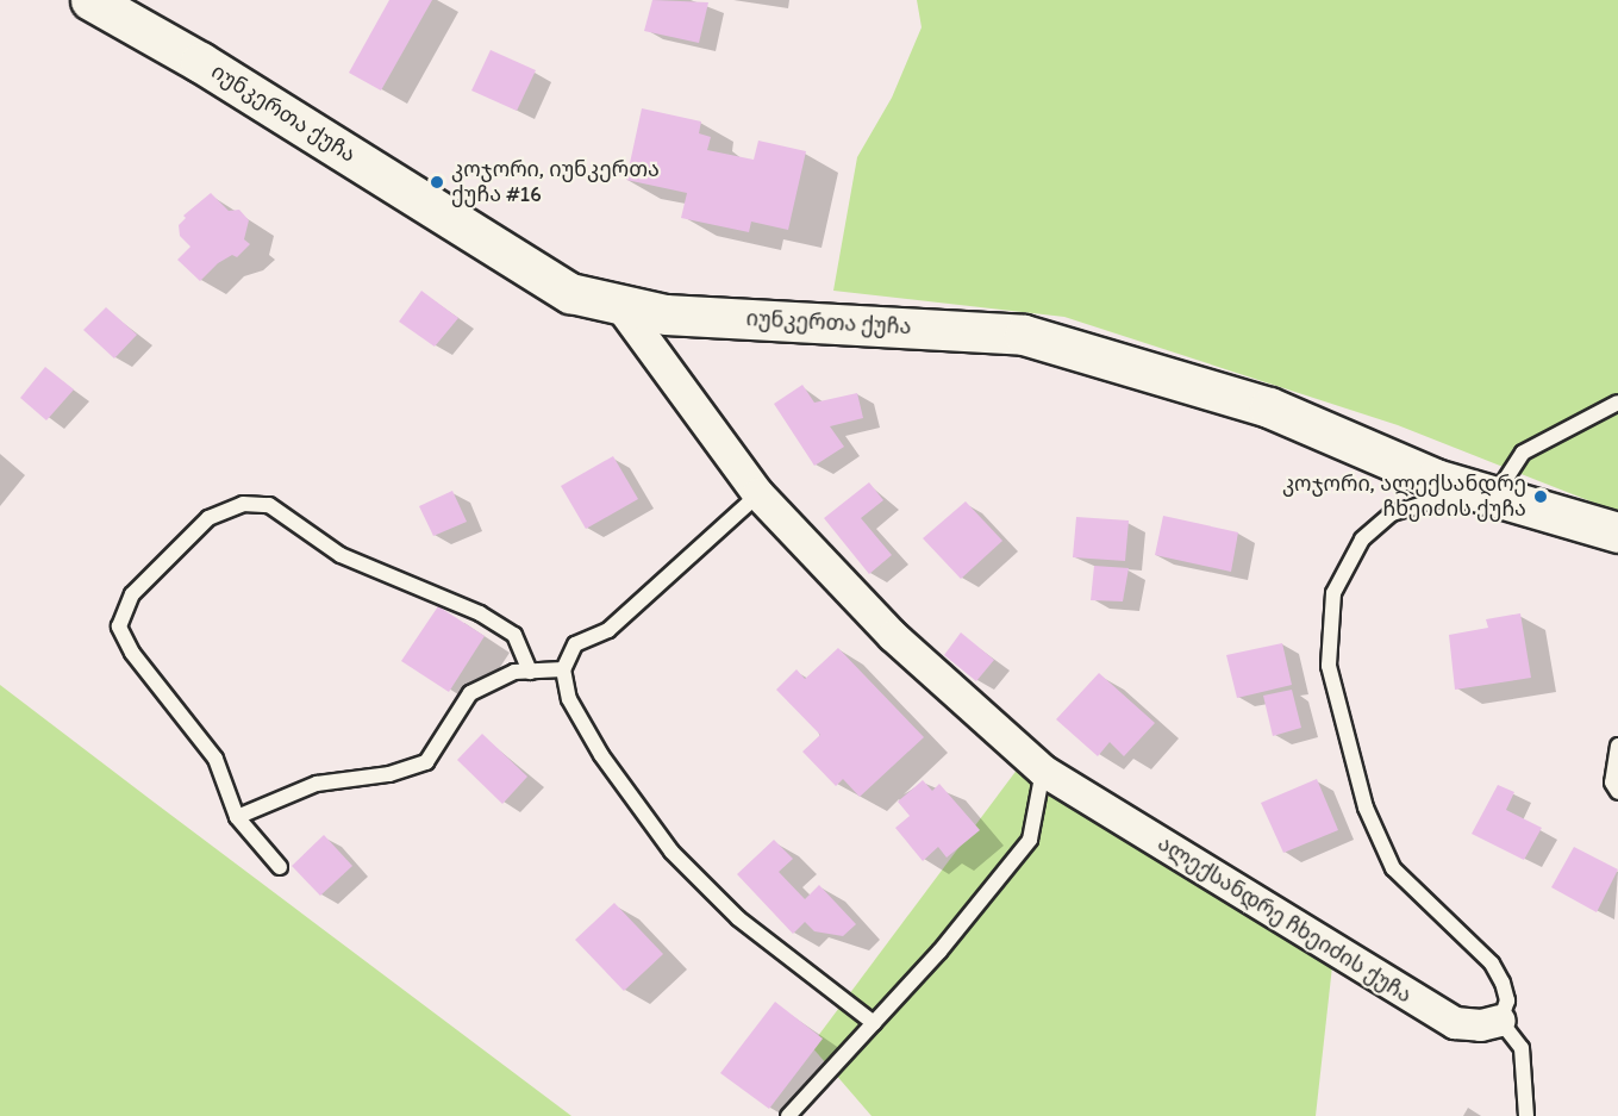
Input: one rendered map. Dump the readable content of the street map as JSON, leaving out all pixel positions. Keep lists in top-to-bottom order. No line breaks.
{"streets":{"main road":["იუნკერთა ქუჩა"],"street":["ალექსანდრე ჩხეიძის ქუჩა"]},"crossings":[["იუნკერთა ქუჩა","ალექსანდრე ჩხეიძის ქუჩა"]],"places":["კოჯორი, იუნკერთა ქუჩა #16","კოჯორი, ალექსანდრე ჩხეიძის ქუჩა"]}
